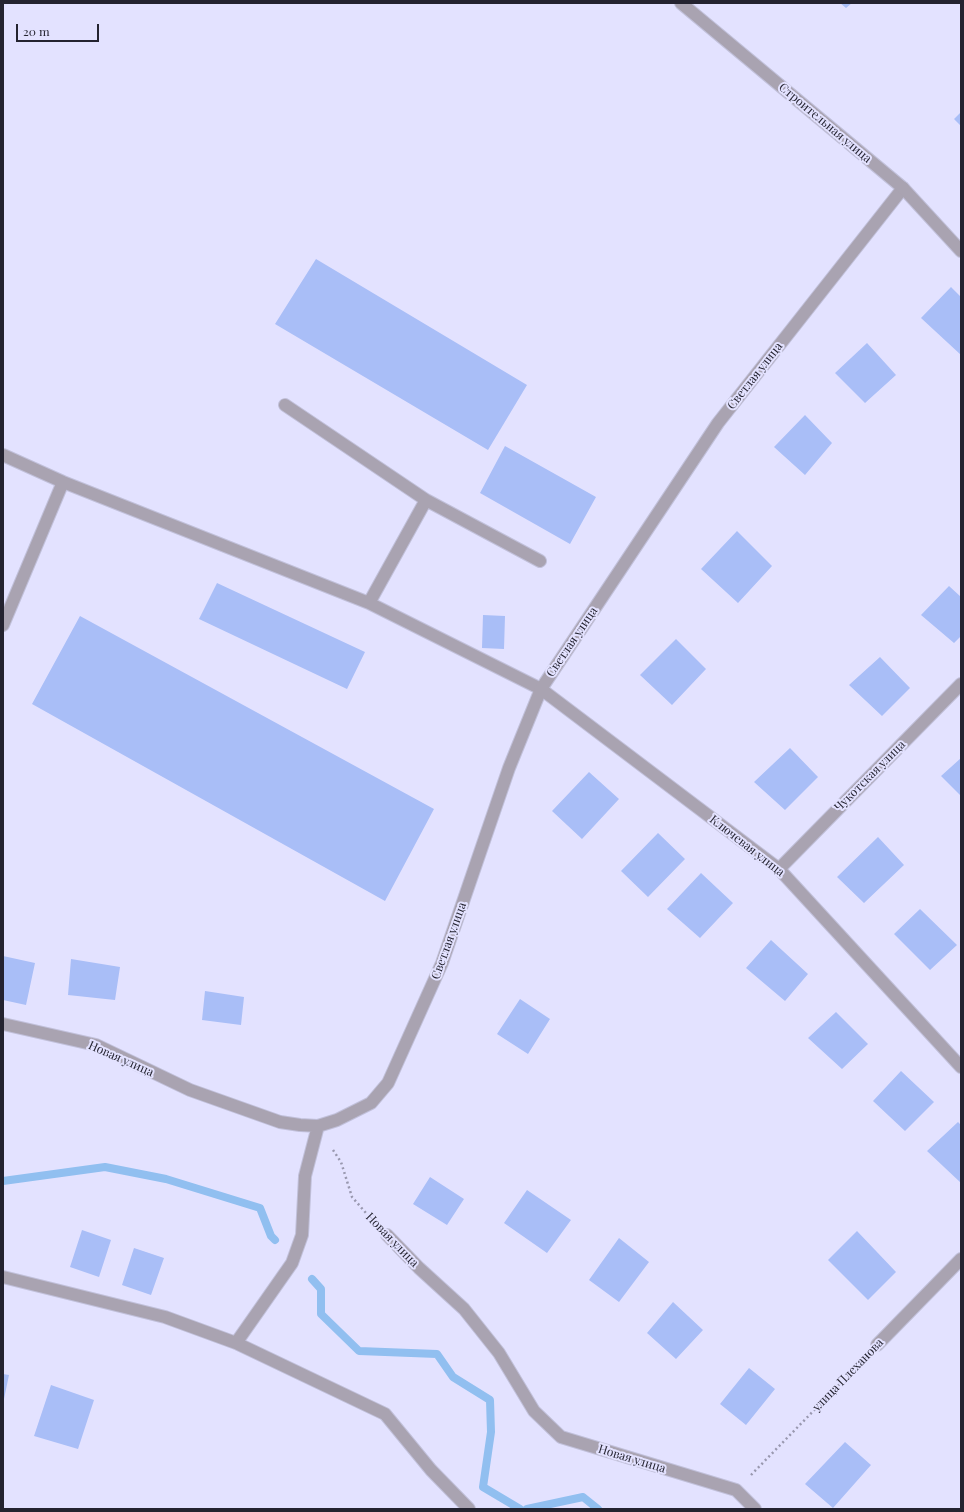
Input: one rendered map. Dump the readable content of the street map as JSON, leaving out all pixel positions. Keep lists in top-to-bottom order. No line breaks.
{"streets":{"street":["Строительная улица","Светлая улица","Чукотская улица","Ключевая улица","Новая улица","улица Плеханова"]},"crossings":[["Строительная улица","Светлая улица"],["Светлая улица","Ключевая улица"],["Светлая улица","Новая улица"],["Чукотская улица","Ключевая улица"],["Новая улица","улица Плеханова"]],"scale_bar":"20 m"}
